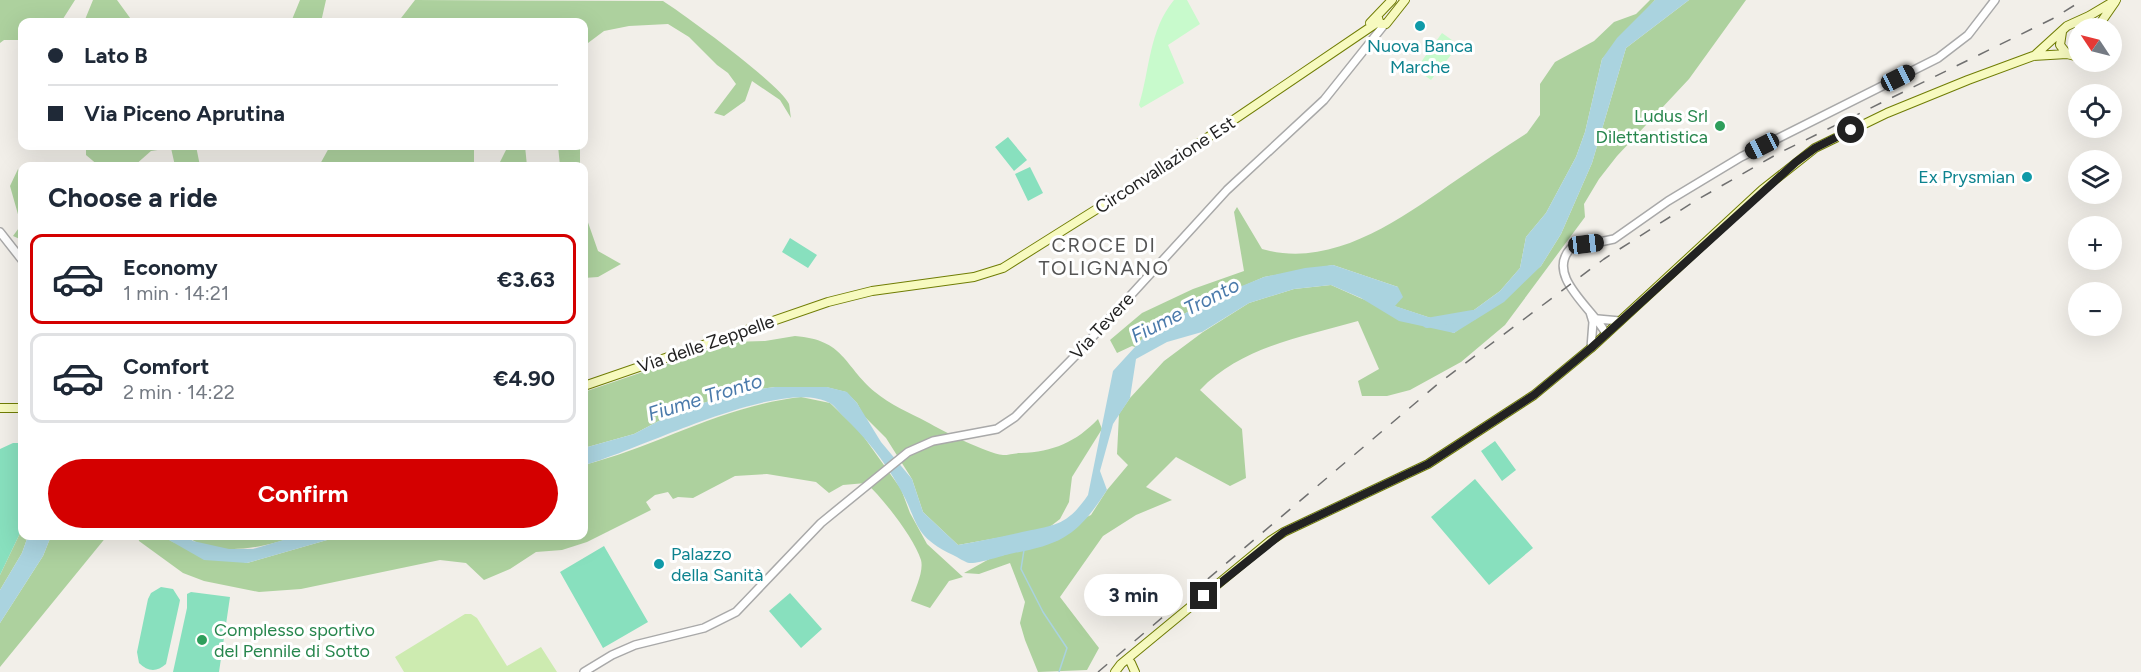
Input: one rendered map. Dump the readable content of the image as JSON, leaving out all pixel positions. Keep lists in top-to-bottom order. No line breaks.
{"streets":{"main road":["Circonvallazione Est","Via delle Zeppelle"],"street":["Via Tevere"]},"crossings":[["Circonvallazione Est","Via Tevere"],["Circonvallazione Est","Via delle Zeppelle"]],"districts":["CROCE DI TOLIGNANO"],"water":["Fiume Tronto"],"places":["Nuova Banca Marche","Ludus Srl Dilettantistica","Ex Prysmian","Palazzo della Sanità","Complesso sportivo del Pennile di Sotto"],"north":"top left","page":{"map_buttons":["+","−"],"banner":["Lato B","Via Piceno Aprutina"],"heading":"Choose a ride","list":[{"name":"Economy","note":"1 min · 14:21","value":"€3.63"},{"name":"Comfort","note":"2 min · 14:22","value":"€4.90"}],"buttons":"Confirm","bubble":"3 min"}}
